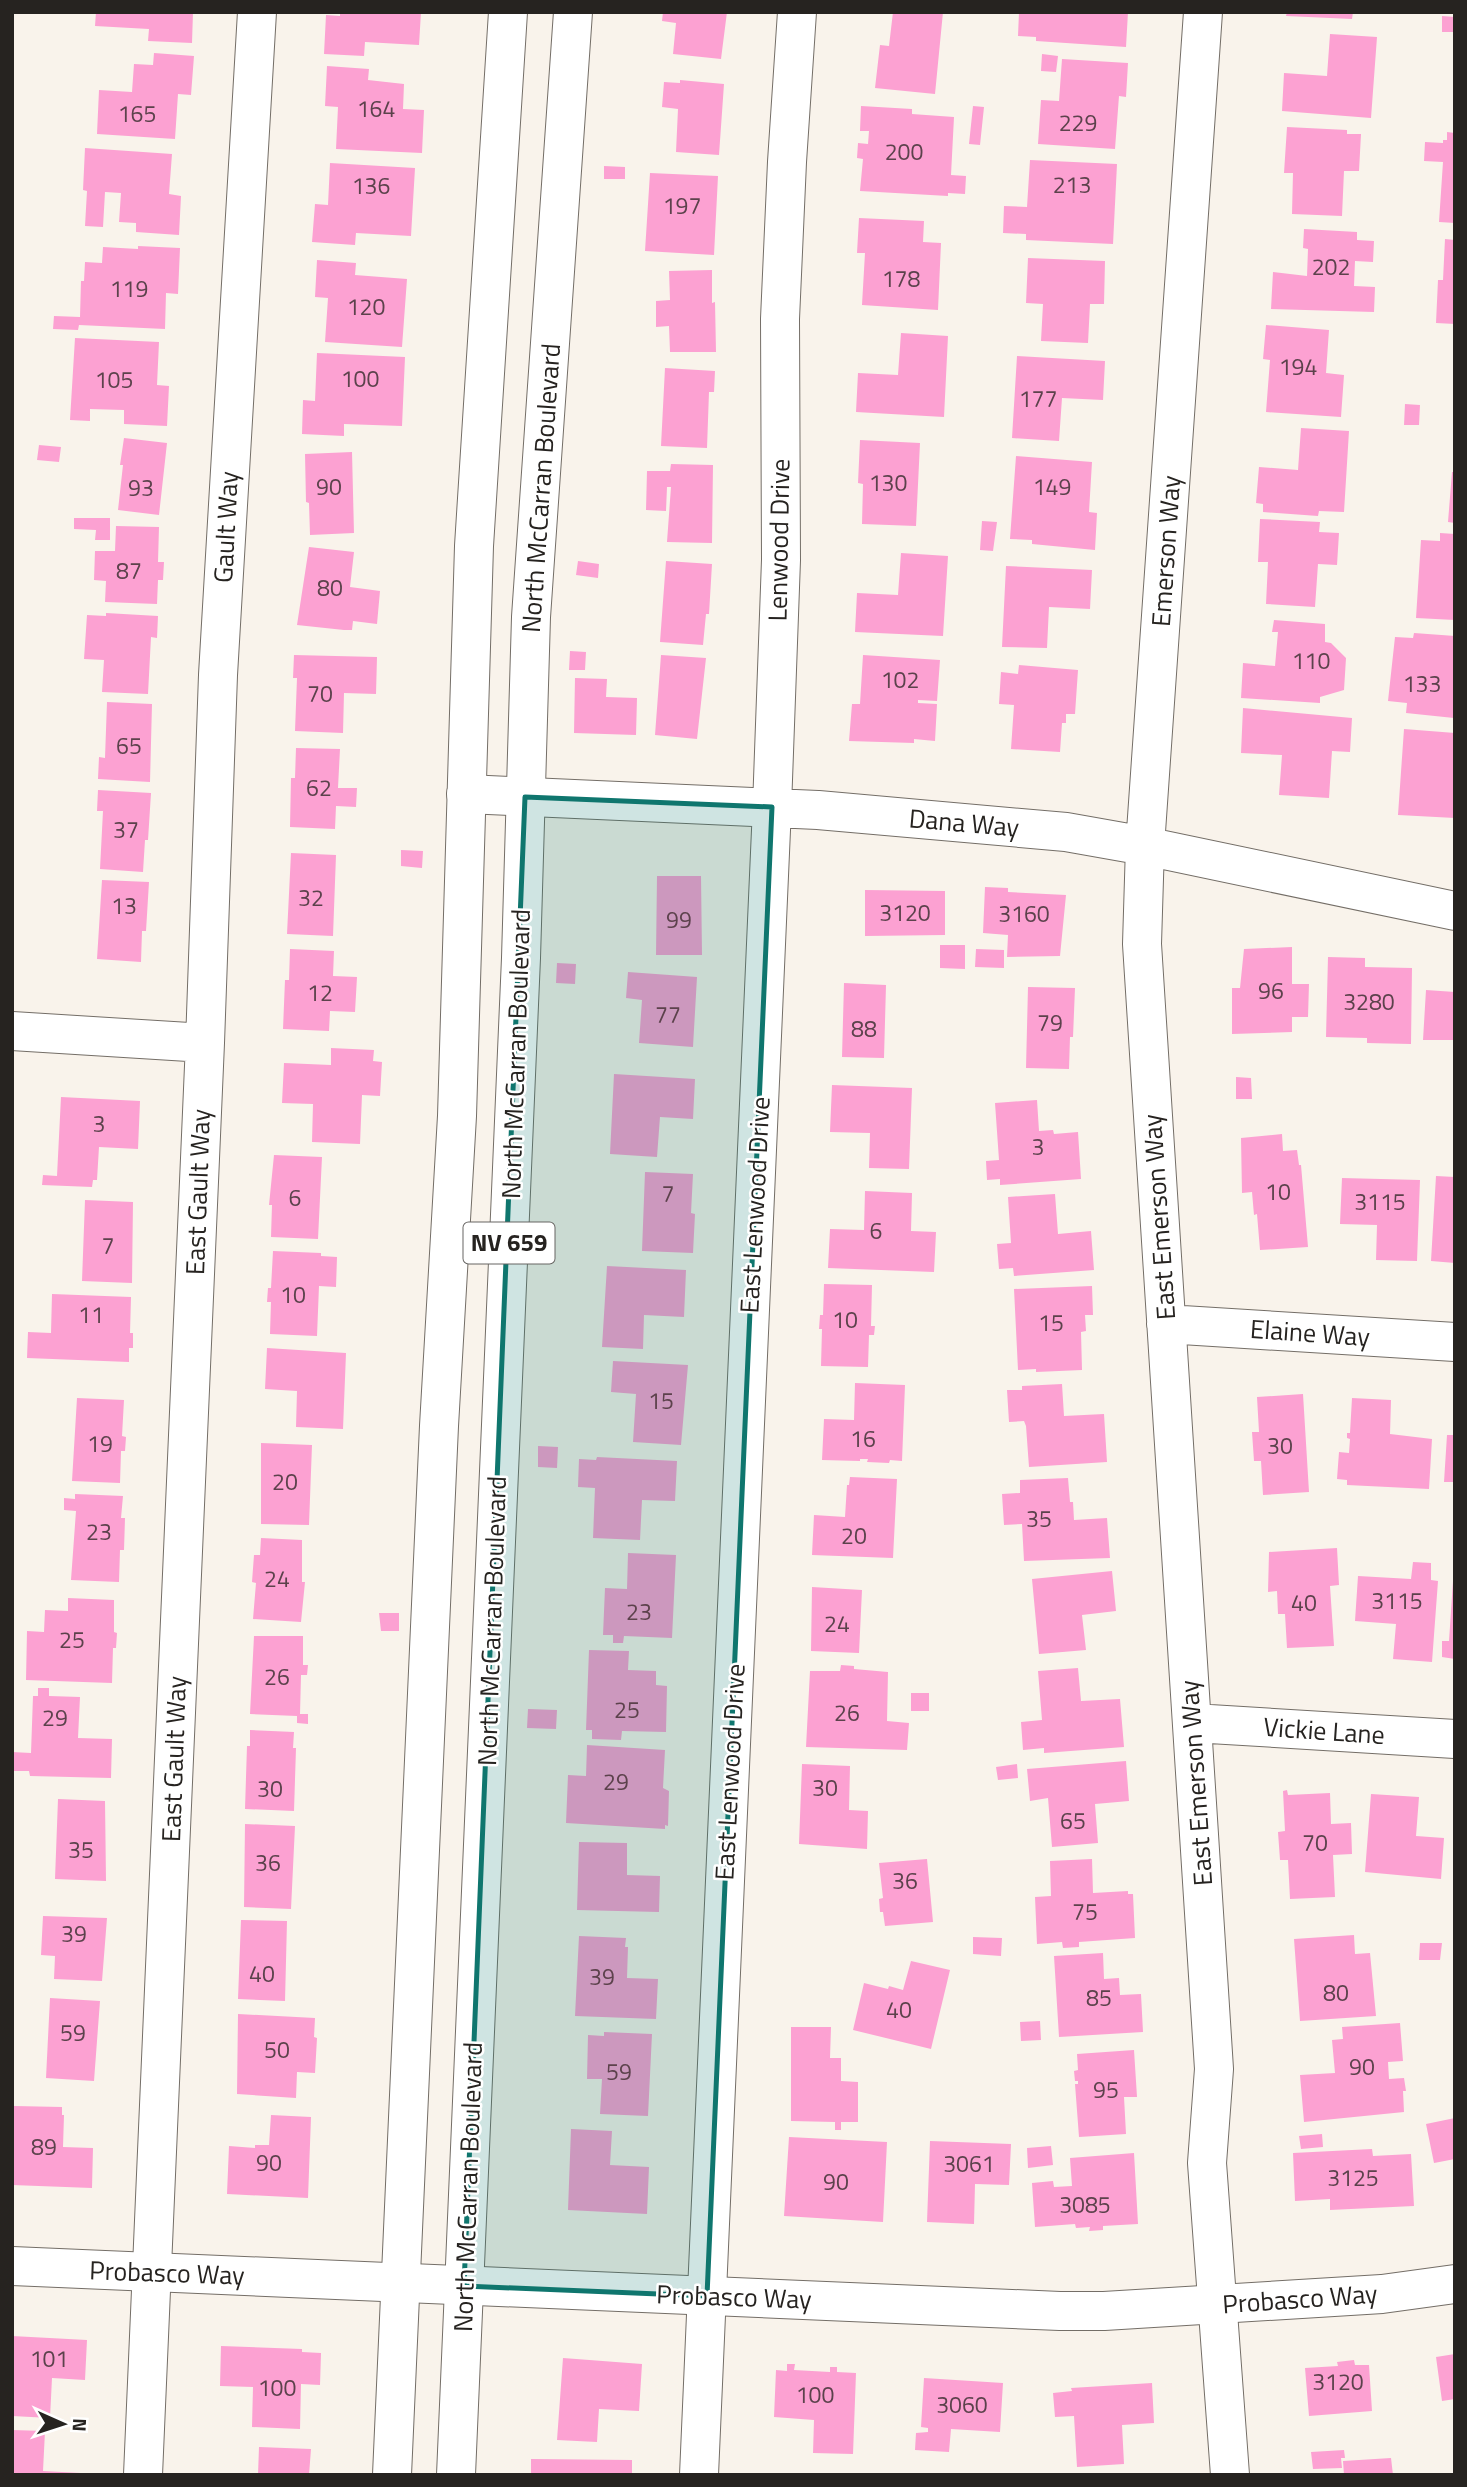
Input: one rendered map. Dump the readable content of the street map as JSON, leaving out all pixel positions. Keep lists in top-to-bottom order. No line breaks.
{"streets":{"street":["North McCarran Boulevard","Gault Way","Lenwood Drive","Emerson Way","Dana Way","East Gault Way","East Lenwood Drive","East Emerson Way","NV 659","Elaine Way","Vickie Lane","Probasco Way"]},"crossings":[["North McCarran Boulevard","Dana Way"],["North McCarran Boulevard","Probasco Way"],["Gault Way","East Gault Way"],["Lenwood Drive","Dana Way"],["Lenwood Drive","East Lenwood Drive"],["Emerson Way","Dana Way"],["Emerson Way","East Emerson Way"],["Dana Way","NV 659"],["East Gault Way","Probasco Way"],["East Lenwood Drive","Probasco Way"],["East Emerson Way","Elaine Way"],["East Emerson Way","Vickie Lane"],["East Emerson Way","Probasco Way"],["NV 659","Probasco Way"]],"house_numbers":["164","165","229","200","213","136","197","202","178","119","120","194","100","105","177","130","90","149","93","87","80","110","102","133","70","65","62","37","32","13","3120","3160","99","96","12","3280","77","79","88","3","3","10","7","6","3115","6","7","10","11","10","15","15","16","19","30","20","35","23","20","24","3115","40","23","24","25","26","25","26","29","29","30","30","65","70","35","36","36","75","39","40","39","80","85","40","59","50","90","59","95","89","90","3061","3125","90","3085","101","3120","100","100","3060"],"north":"right"}
